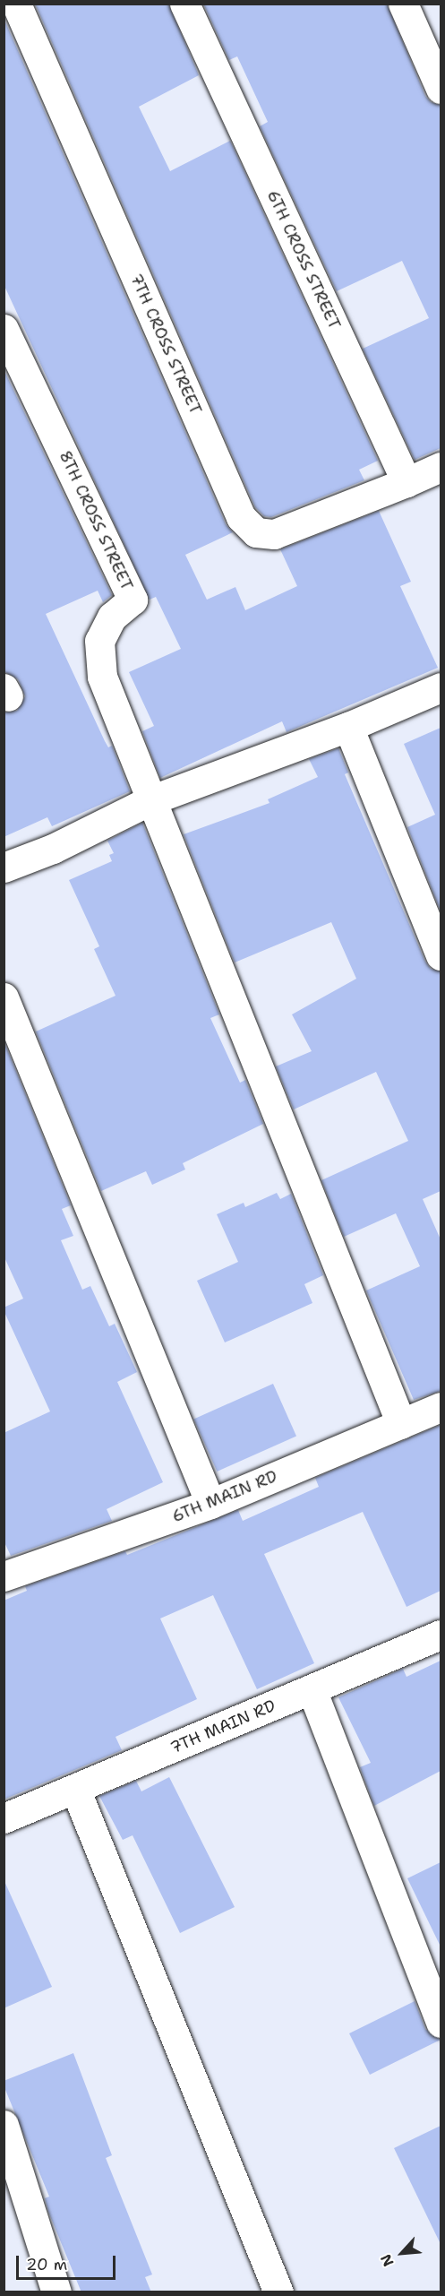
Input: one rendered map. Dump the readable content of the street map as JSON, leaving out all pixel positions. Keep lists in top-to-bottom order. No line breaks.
{"streets":{"street":["6TH CROSS STREET","7TH CROSS STREET","8TH CROSS STREET","6TH MAIN RD","7TH MAIN RD"]},"crossings":[["6TH CROSS STREET","7TH CROSS STREET"]],"scale_bar":"20 m","north":"bottom left"}
